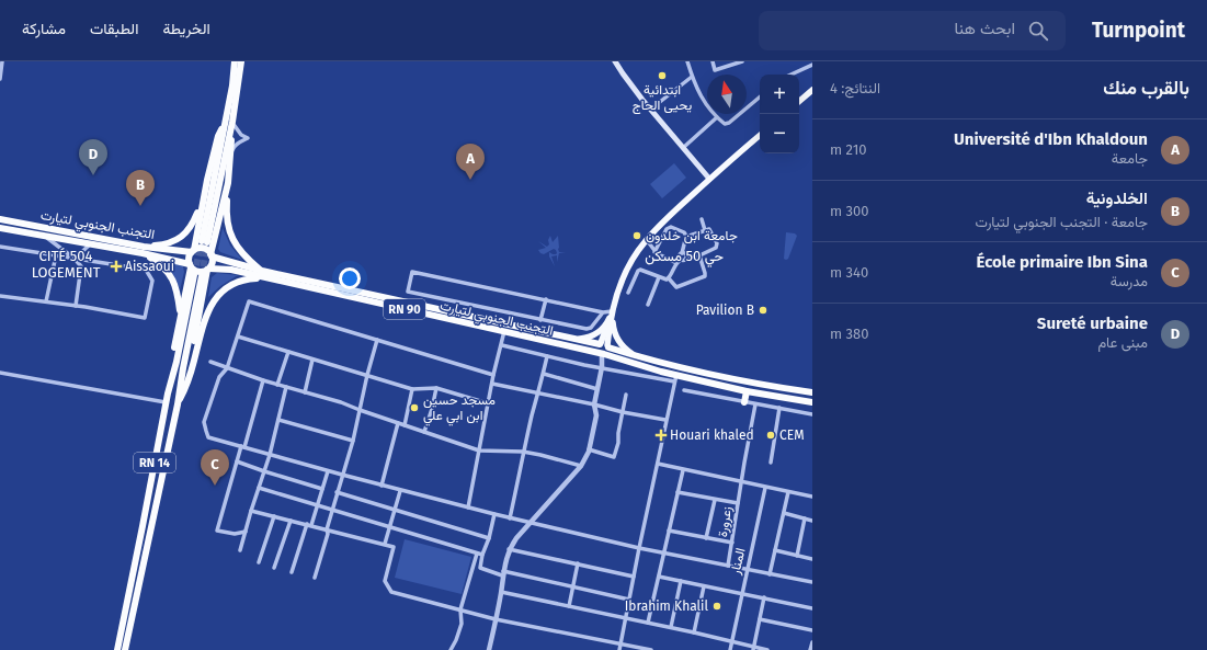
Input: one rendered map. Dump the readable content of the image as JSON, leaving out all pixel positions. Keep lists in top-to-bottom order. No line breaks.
{"streets":{"highway":["التجنب الجنوبي لتيارت","RN 90","RN 14"],"street":["زعرورة","المنار"]},"crossings":[["التجنب الجنوبي لتيارت","RN 14"]],"districts":["CITÉ 504 LOGEMENT","حي 50 مسكن"],"places":{"other":["ابتدائية يحيى الحاج","جامعة ابن خلدون","Pavilion B","مسجد حسين ابن ابي علي","CEM","Ibrahim Khalil"],"health":["Aissaoui","Houari khaled"]},"north":"top","page":{"header":"Turnpoint","search":"ابحث هنا","nav":["الخريطة","الطبقات","مشاركة"],"heading":["بالقرب منك","النتائج: 4"],"map_buttons":["+","−"],"list":[{"mark":"A","name":"Université d'Ibn Khaldoun","note":"جامعة","value":"210 m"},{"mark":"B","name":"الخلدونية","note":"جامعة · التجنب الجنوبي لتيارت","value":"300 m"},{"mark":"C","name":"École primaire Ibn Sina","note":"مدرسة","value":"340 m"},{"mark":"D","name":"Sureté urbaine","note":"مبنى عام","value":"380 m"}],"pins":["D","A","B","C"]}}
